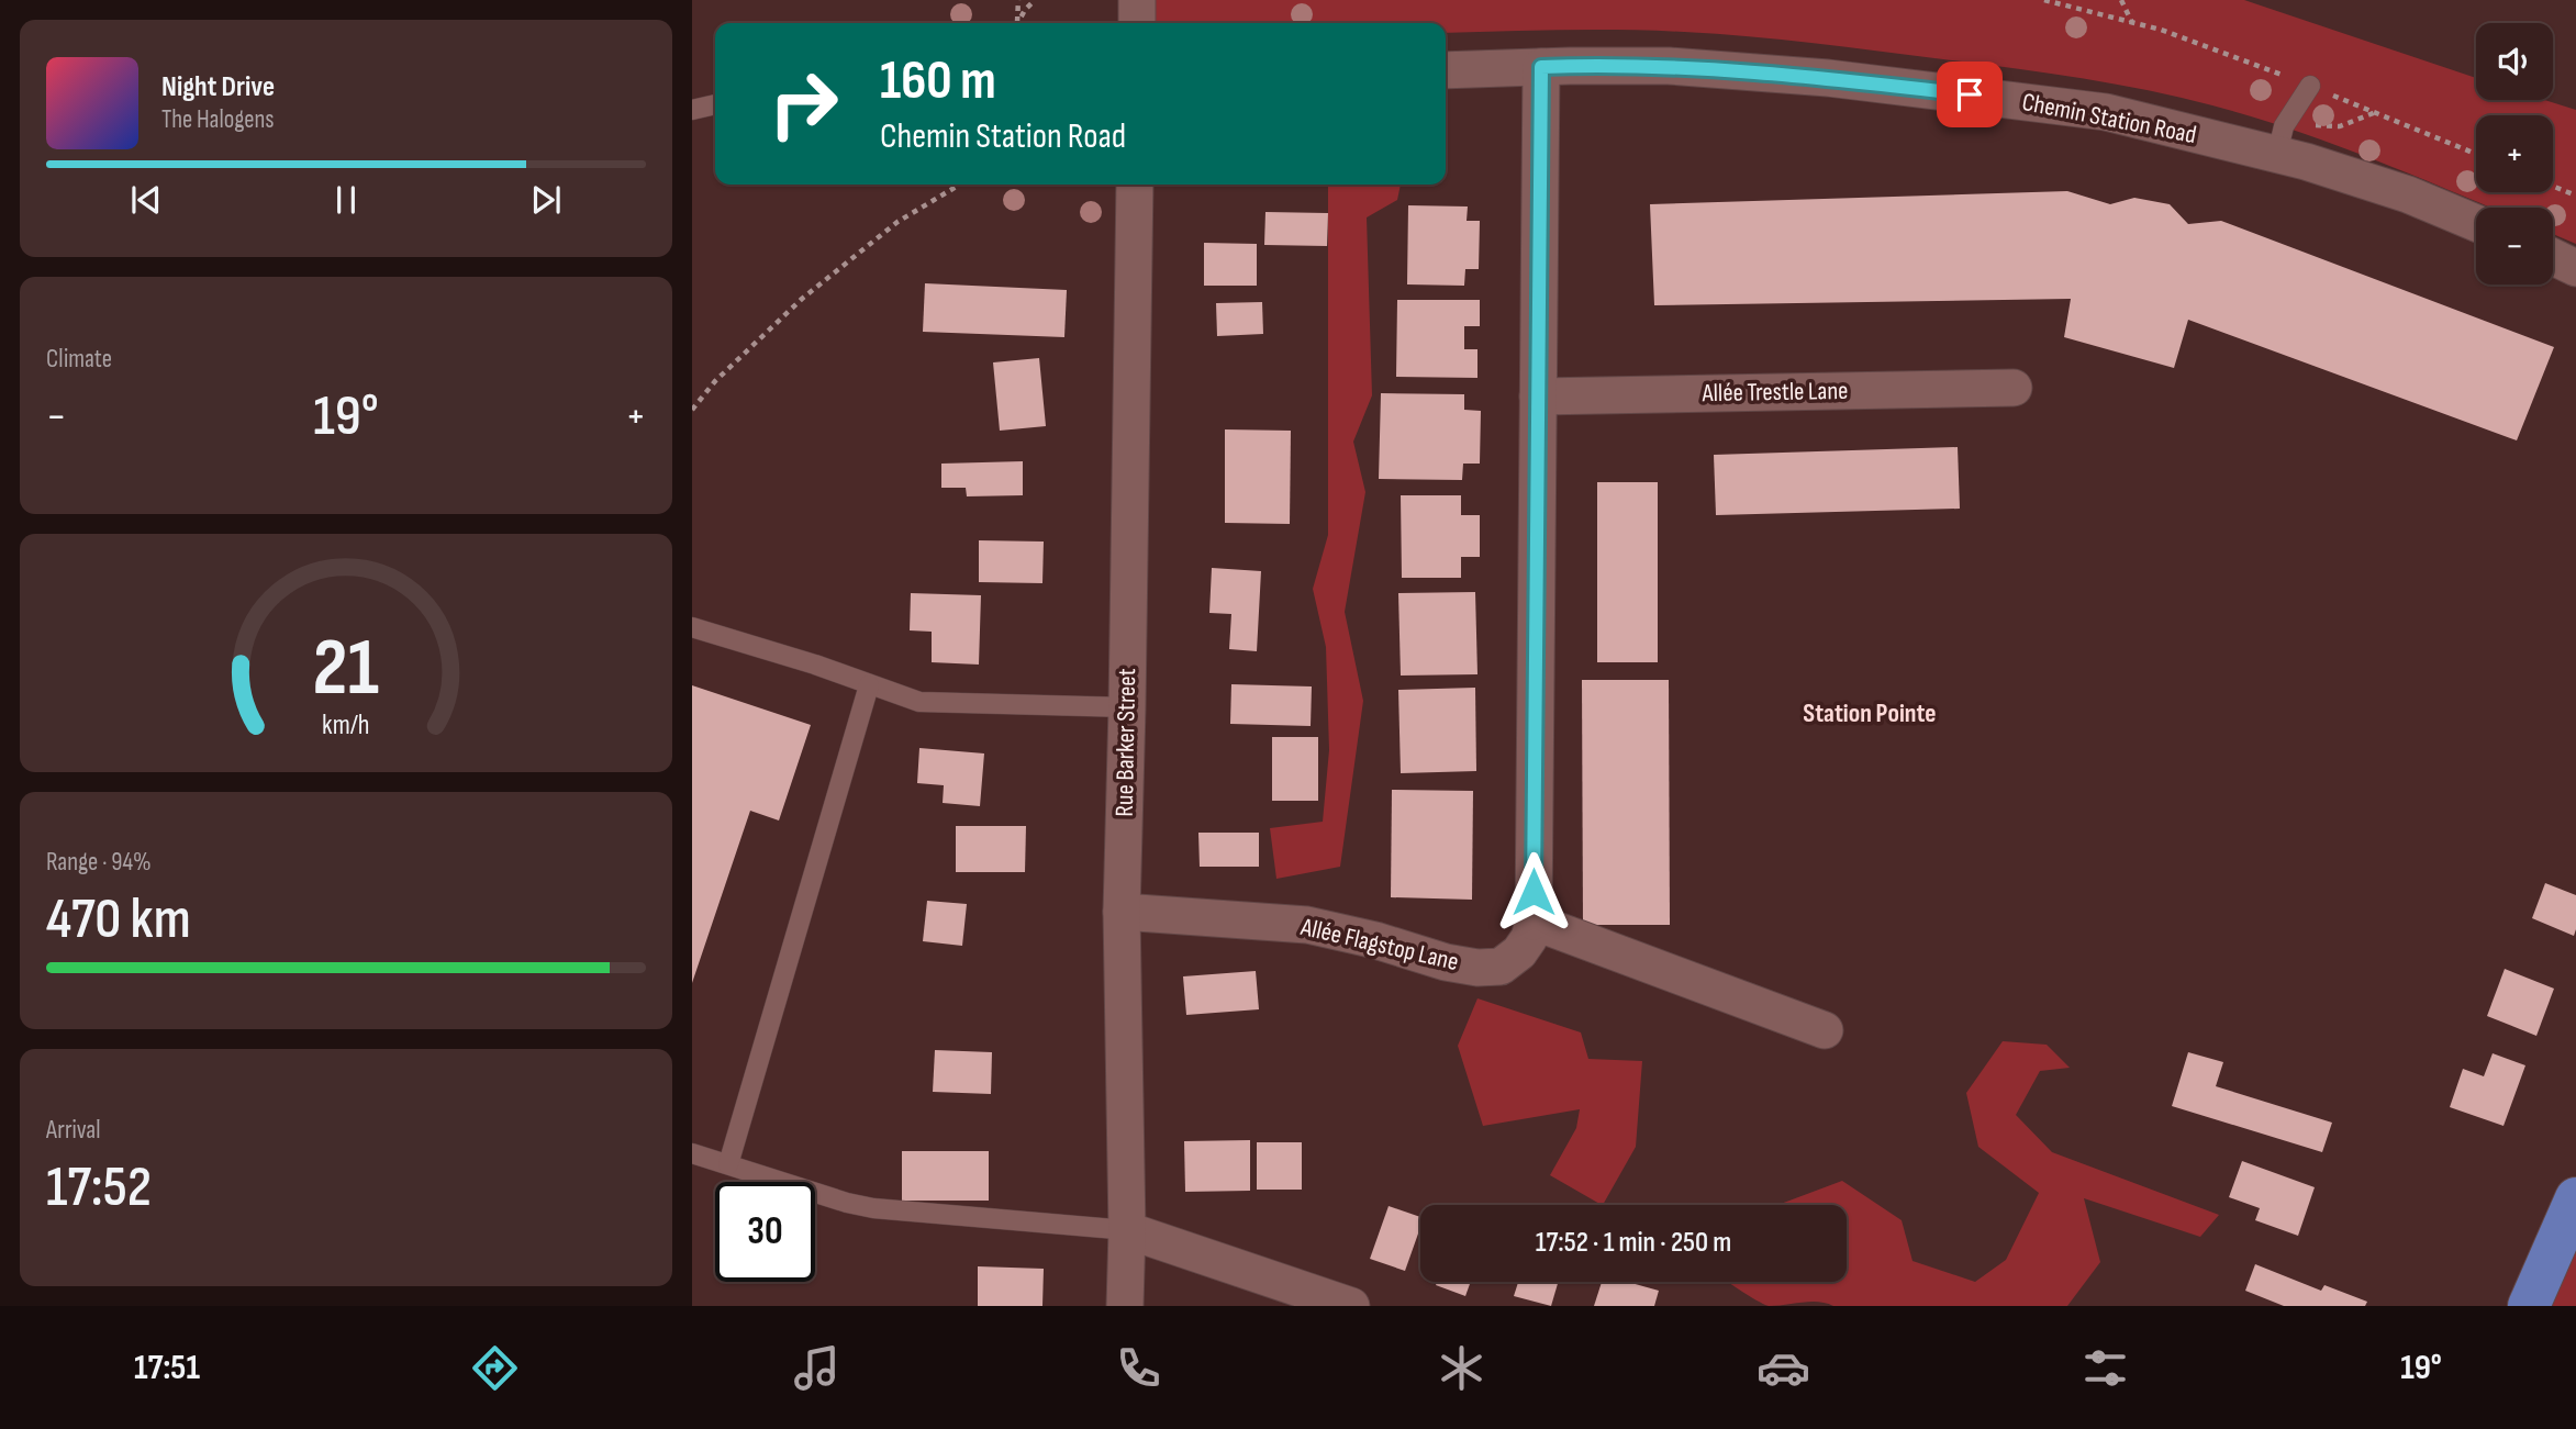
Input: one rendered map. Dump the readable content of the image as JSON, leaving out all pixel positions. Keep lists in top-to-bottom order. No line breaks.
{"streets":{"street":["Chemin Station Road","Allée Trestle Lane","Rue Barker Street","Allée Flagstop Lane"]},"crossings":[["Rue Barker Street","Allée Flagstop Lane"]],"districts":["Station Pointe"],"page":{"map_buttons":["+","−"],"turn":["160 m","Chemin Station Road"],"song":["Night Drive","The Halogens"],"tile":["Climate",["Range · 94%","470 km"],["Arrival","17:52"]],"heat":["−","19°","+"],"limit":"30","trip":"17:52 · 1 min · 250 m","tabs":["17:51","19°"],"gauge":["21","km/h"]}}
